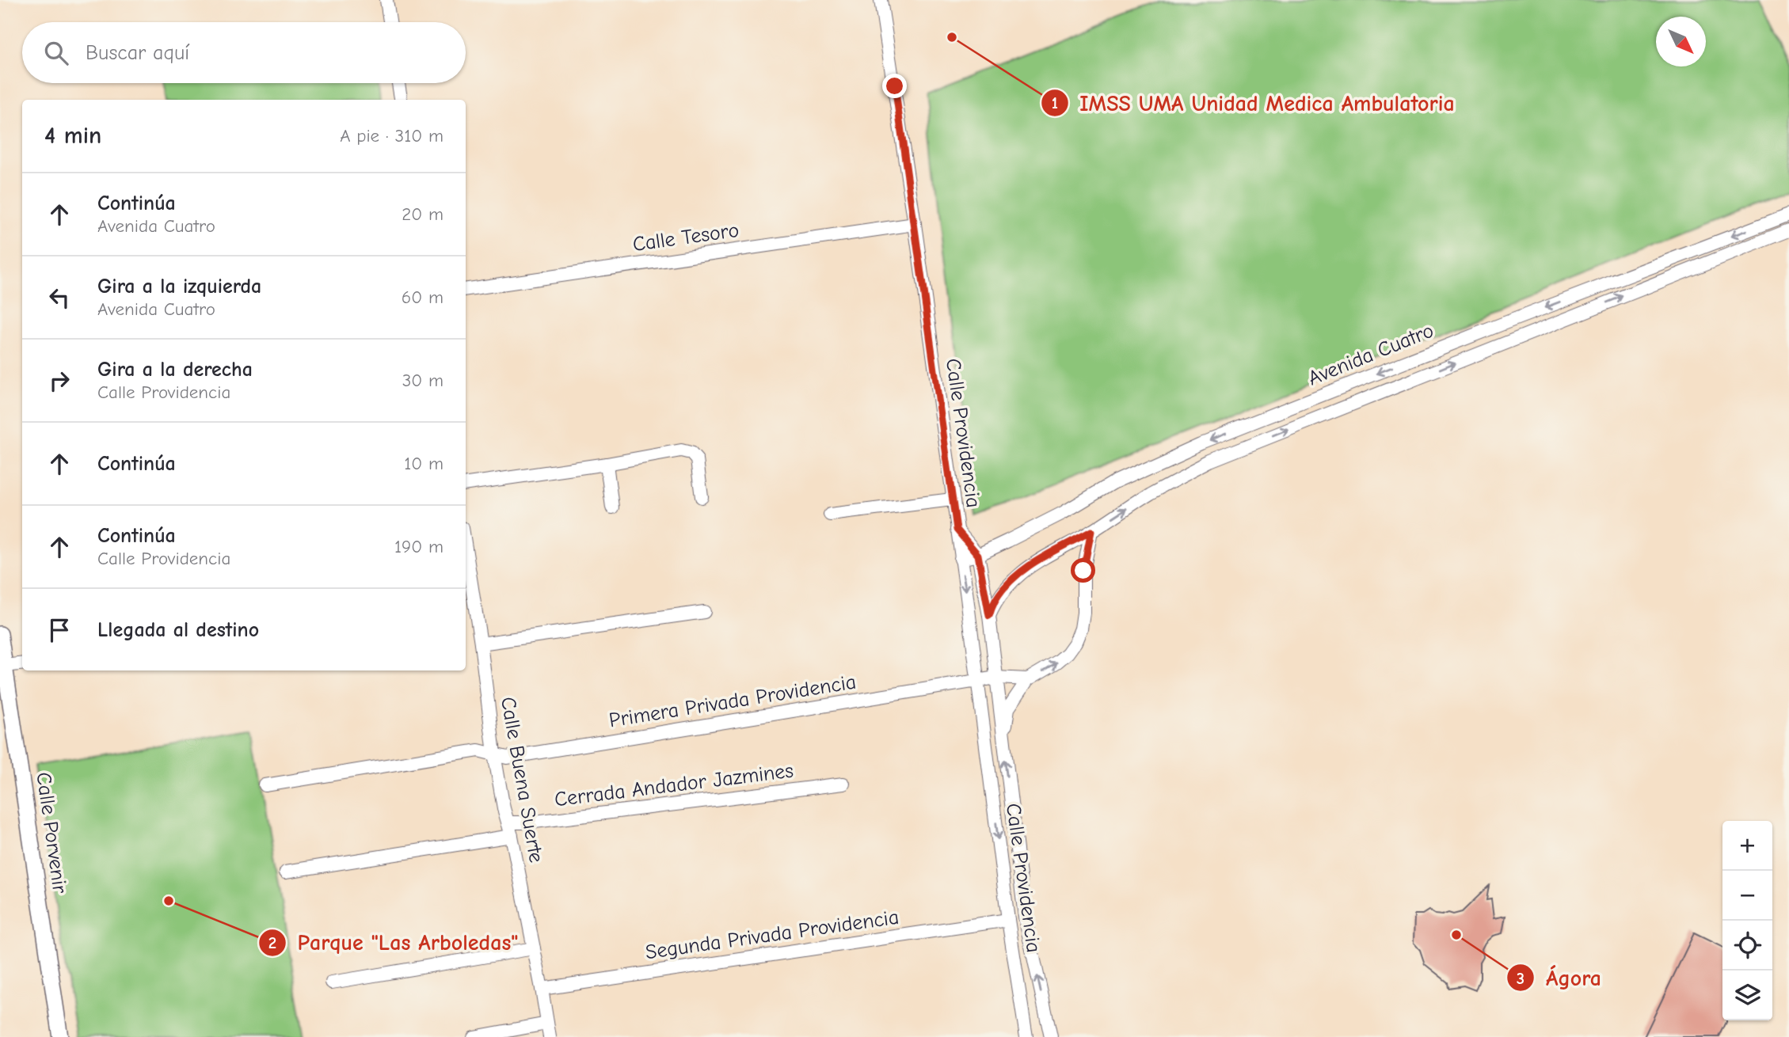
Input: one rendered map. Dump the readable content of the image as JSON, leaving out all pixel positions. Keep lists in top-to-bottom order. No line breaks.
{"streets":{"street":["Calle Tesoro","Avenida Cuatro","Calle Providencia","Primera Privada Providencia","Calle Buena Suerte","Cerrada Andador Jazmines","Calle Porvenir","Segunda Privada Providencia"]},"crossings":[["Calle Tesoro","Calle Providencia"],["Avenida Cuatro","Calle Providencia"],["Calle Providencia","Primera Privada Providencia"],["Calle Providencia","Segunda Privada Providencia"],["Primera Privada Providencia","Calle Buena Suerte"],["Calle Buena Suerte","Cerrada Andador Jazmines"],["Calle Buena Suerte","Segunda Privada Providencia"]],"places":["IMSS UMA Unidad Medica Ambulatoria","Parque \"Las Arboledas\"","Ágora"],"north":"bottom right","page":{"search":"Buscar aquí","heading":["4 min","A pie · 310 m"],"list":[["Continúa","Avenida Cuatro","20 m"],["Gira a la izquierda","Avenida Cuatro","60 m"],["Gira a la derecha","Calle Providencia","30 m"],["Continúa","10 m"],["Continúa","Calle Providencia","190 m"],"Llegada al destino"],"map_buttons":["+","−"]}}
